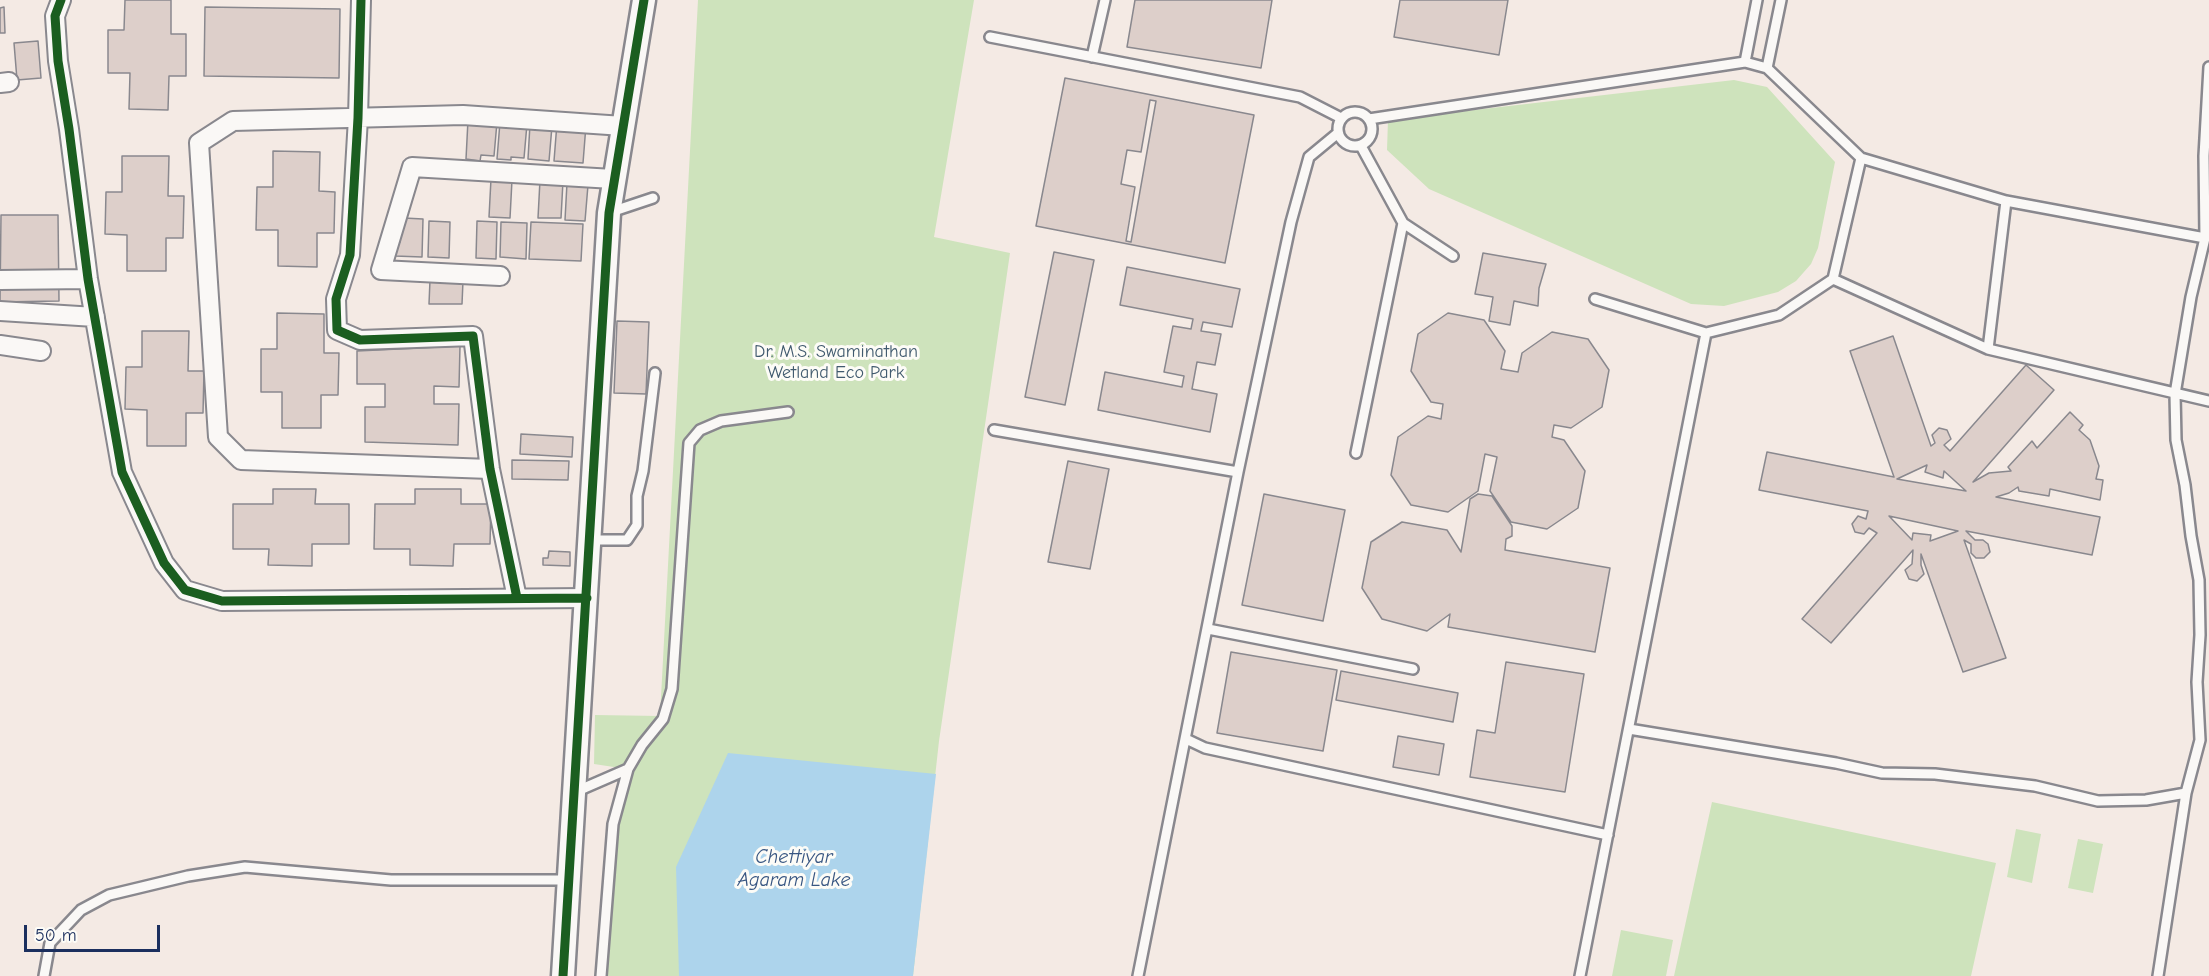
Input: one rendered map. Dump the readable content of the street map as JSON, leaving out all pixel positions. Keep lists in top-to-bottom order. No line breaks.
{"water":["Chettiyar Agaram Lake"],"parks":["Dr. M.S. Swaminathan Wetland Eco Park"],"scale_bar":"50 m"}
